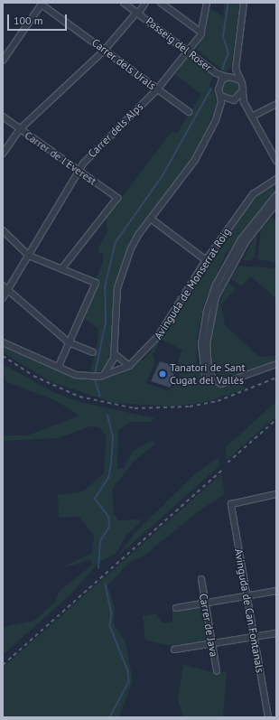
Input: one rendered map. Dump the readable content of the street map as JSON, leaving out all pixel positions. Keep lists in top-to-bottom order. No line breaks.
{"streets":{"street":["Passeig del Roser","Carrer dels Urals","Carrer dels Alps","Carrer de l'Everest","Avinguda de Monserrat Roig","Avinguda de Can Fontanals","Carrer de Java"]},"crossings":[["Passeig del Roser","Carrer dels Alps"],["Carrer dels Urals","Carrer dels Alps"],["Carrer dels Alps","Carrer de l'Everest"]],"places":["Tanatori de Sant Cugat del Vallès"],"scale_bar":"100 m"}
